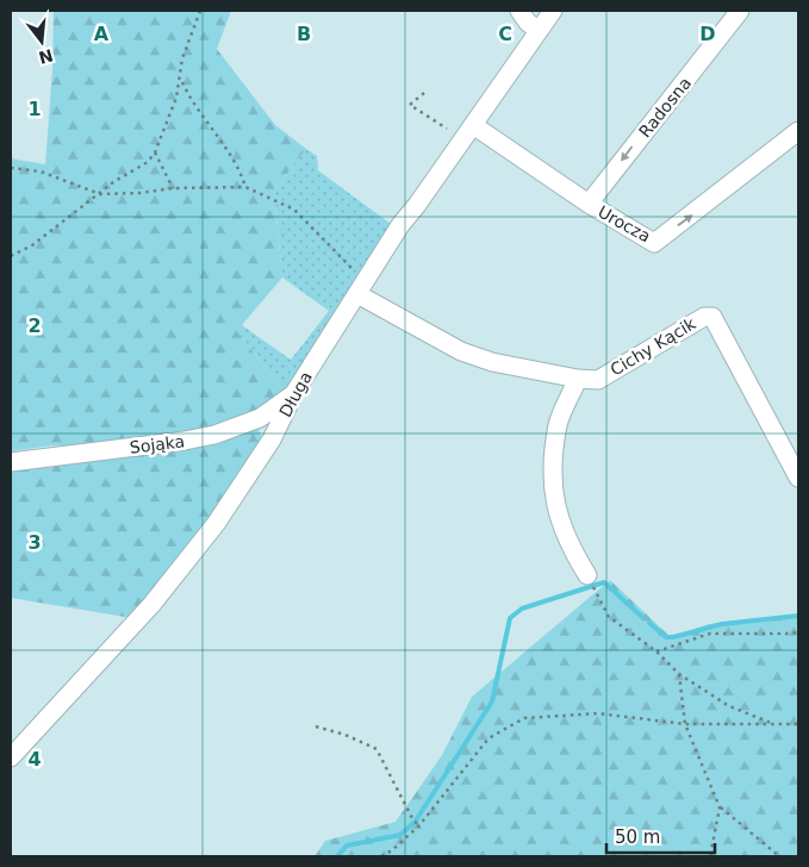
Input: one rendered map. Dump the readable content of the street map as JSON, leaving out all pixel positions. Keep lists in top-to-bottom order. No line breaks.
{"streets":{"street":["Radosna","Urocza","Cichy Kącik","Długa","Sojąka"]},"crossings":[["Radosna","Urocza"],["Urocza","Długa"],["Cichy Kącik","Długa"],["Długa","Sojąka"]],"one_way":["Radosna","Urocza"],"scale_bar":"50 m","north":"bottom","grid":{"columns":["A","B","C","D"],"rows":["1","2","3","4"]}}
